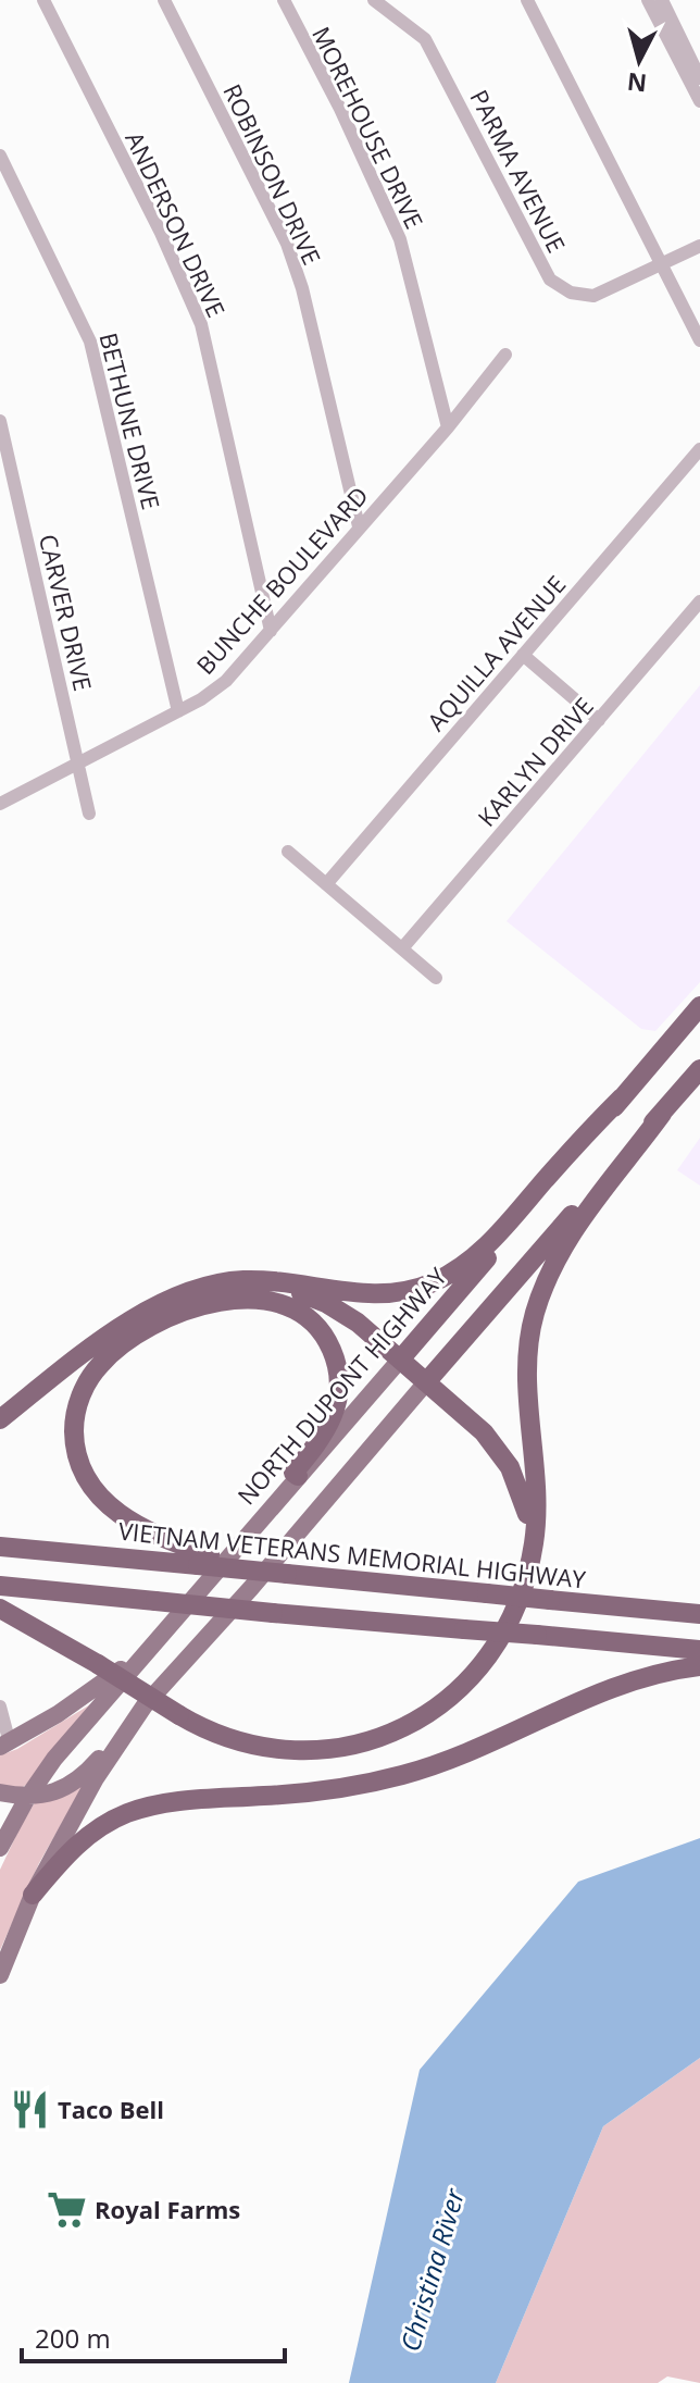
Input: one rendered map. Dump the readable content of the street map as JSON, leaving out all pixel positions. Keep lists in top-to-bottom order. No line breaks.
{"streets":{"highway":["NORTH DUPONT HIGHWAY","VIETNAM VETERANS MEMORIAL HIGHWAY"],"street":["MOREHOUSE DRIVE","PARMA AVENUE","ROBINSON DRIVE","ANDERSON DRIVE","BETHUNE DRIVE","BUNCHE BOULEVARD","CARVER DRIVE","AQUILLA AVENUE","KARLYN DRIVE"]},"crossings":[["MOREHOUSE DRIVE","BUNCHE BOULEVARD"],["ROBINSON DRIVE","BUNCHE BOULEVARD"],["ANDERSON DRIVE","BUNCHE BOULEVARD"],["BETHUNE DRIVE","BUNCHE BOULEVARD"],["BUNCHE BOULEVARD","CARVER DRIVE"]],"water":["Christina River"],"places":{"restaurant":["Taco Bell"],"supermarket":["Royal Farms"]},"scale_bar":"200 m","north":"bottom"}
